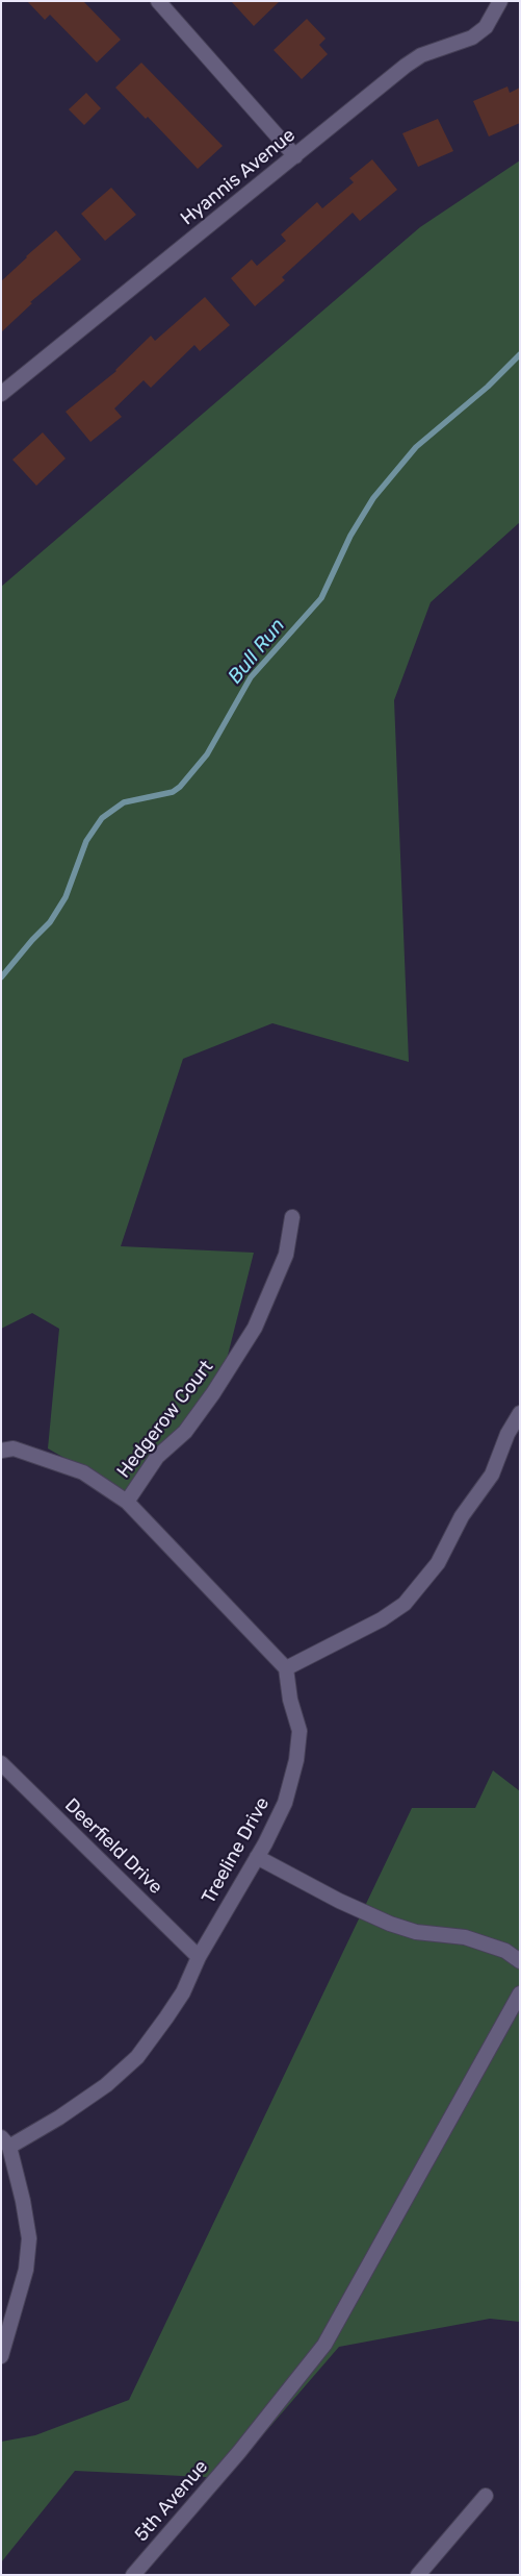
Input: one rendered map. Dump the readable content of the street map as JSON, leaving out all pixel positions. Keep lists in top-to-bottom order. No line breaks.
{"streets":{"street":["Hyannis Avenue","Hedgerow Court","Deerfield Drive","Treeline Drive","5th Avenue"]},"crossings":[["Deerfield Drive","Treeline Drive"]],"water":["Bull Run"]}
